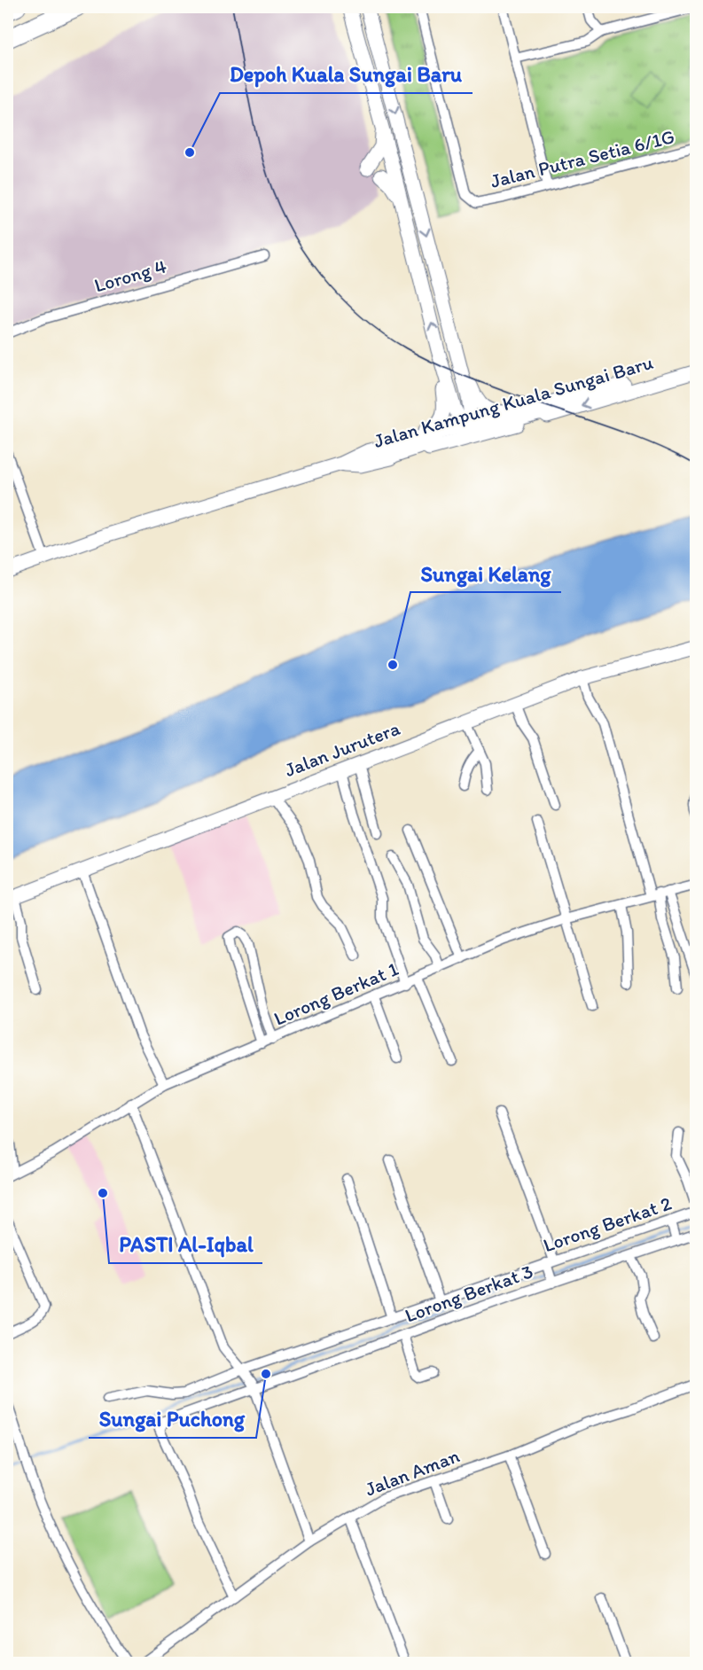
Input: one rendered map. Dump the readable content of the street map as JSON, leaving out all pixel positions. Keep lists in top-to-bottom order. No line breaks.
{"streets":{"street":["Jalan Putra Setia 6/1G","Lorong 4","Jalan Kampung Kuala Sungai Baru","Jalan Jurutera","Lorong Berkat 1","Lorong Berkat 2","Lorong Berkat 3","Jalan Aman"]},"crossings":[["Lorong Berkat 3","Jalan Aman"]],"places":["Depoh Kuala Sungai Baru","Sungai Kelang","PASTI Al-Iqbal","Sungai Puchong"]}
